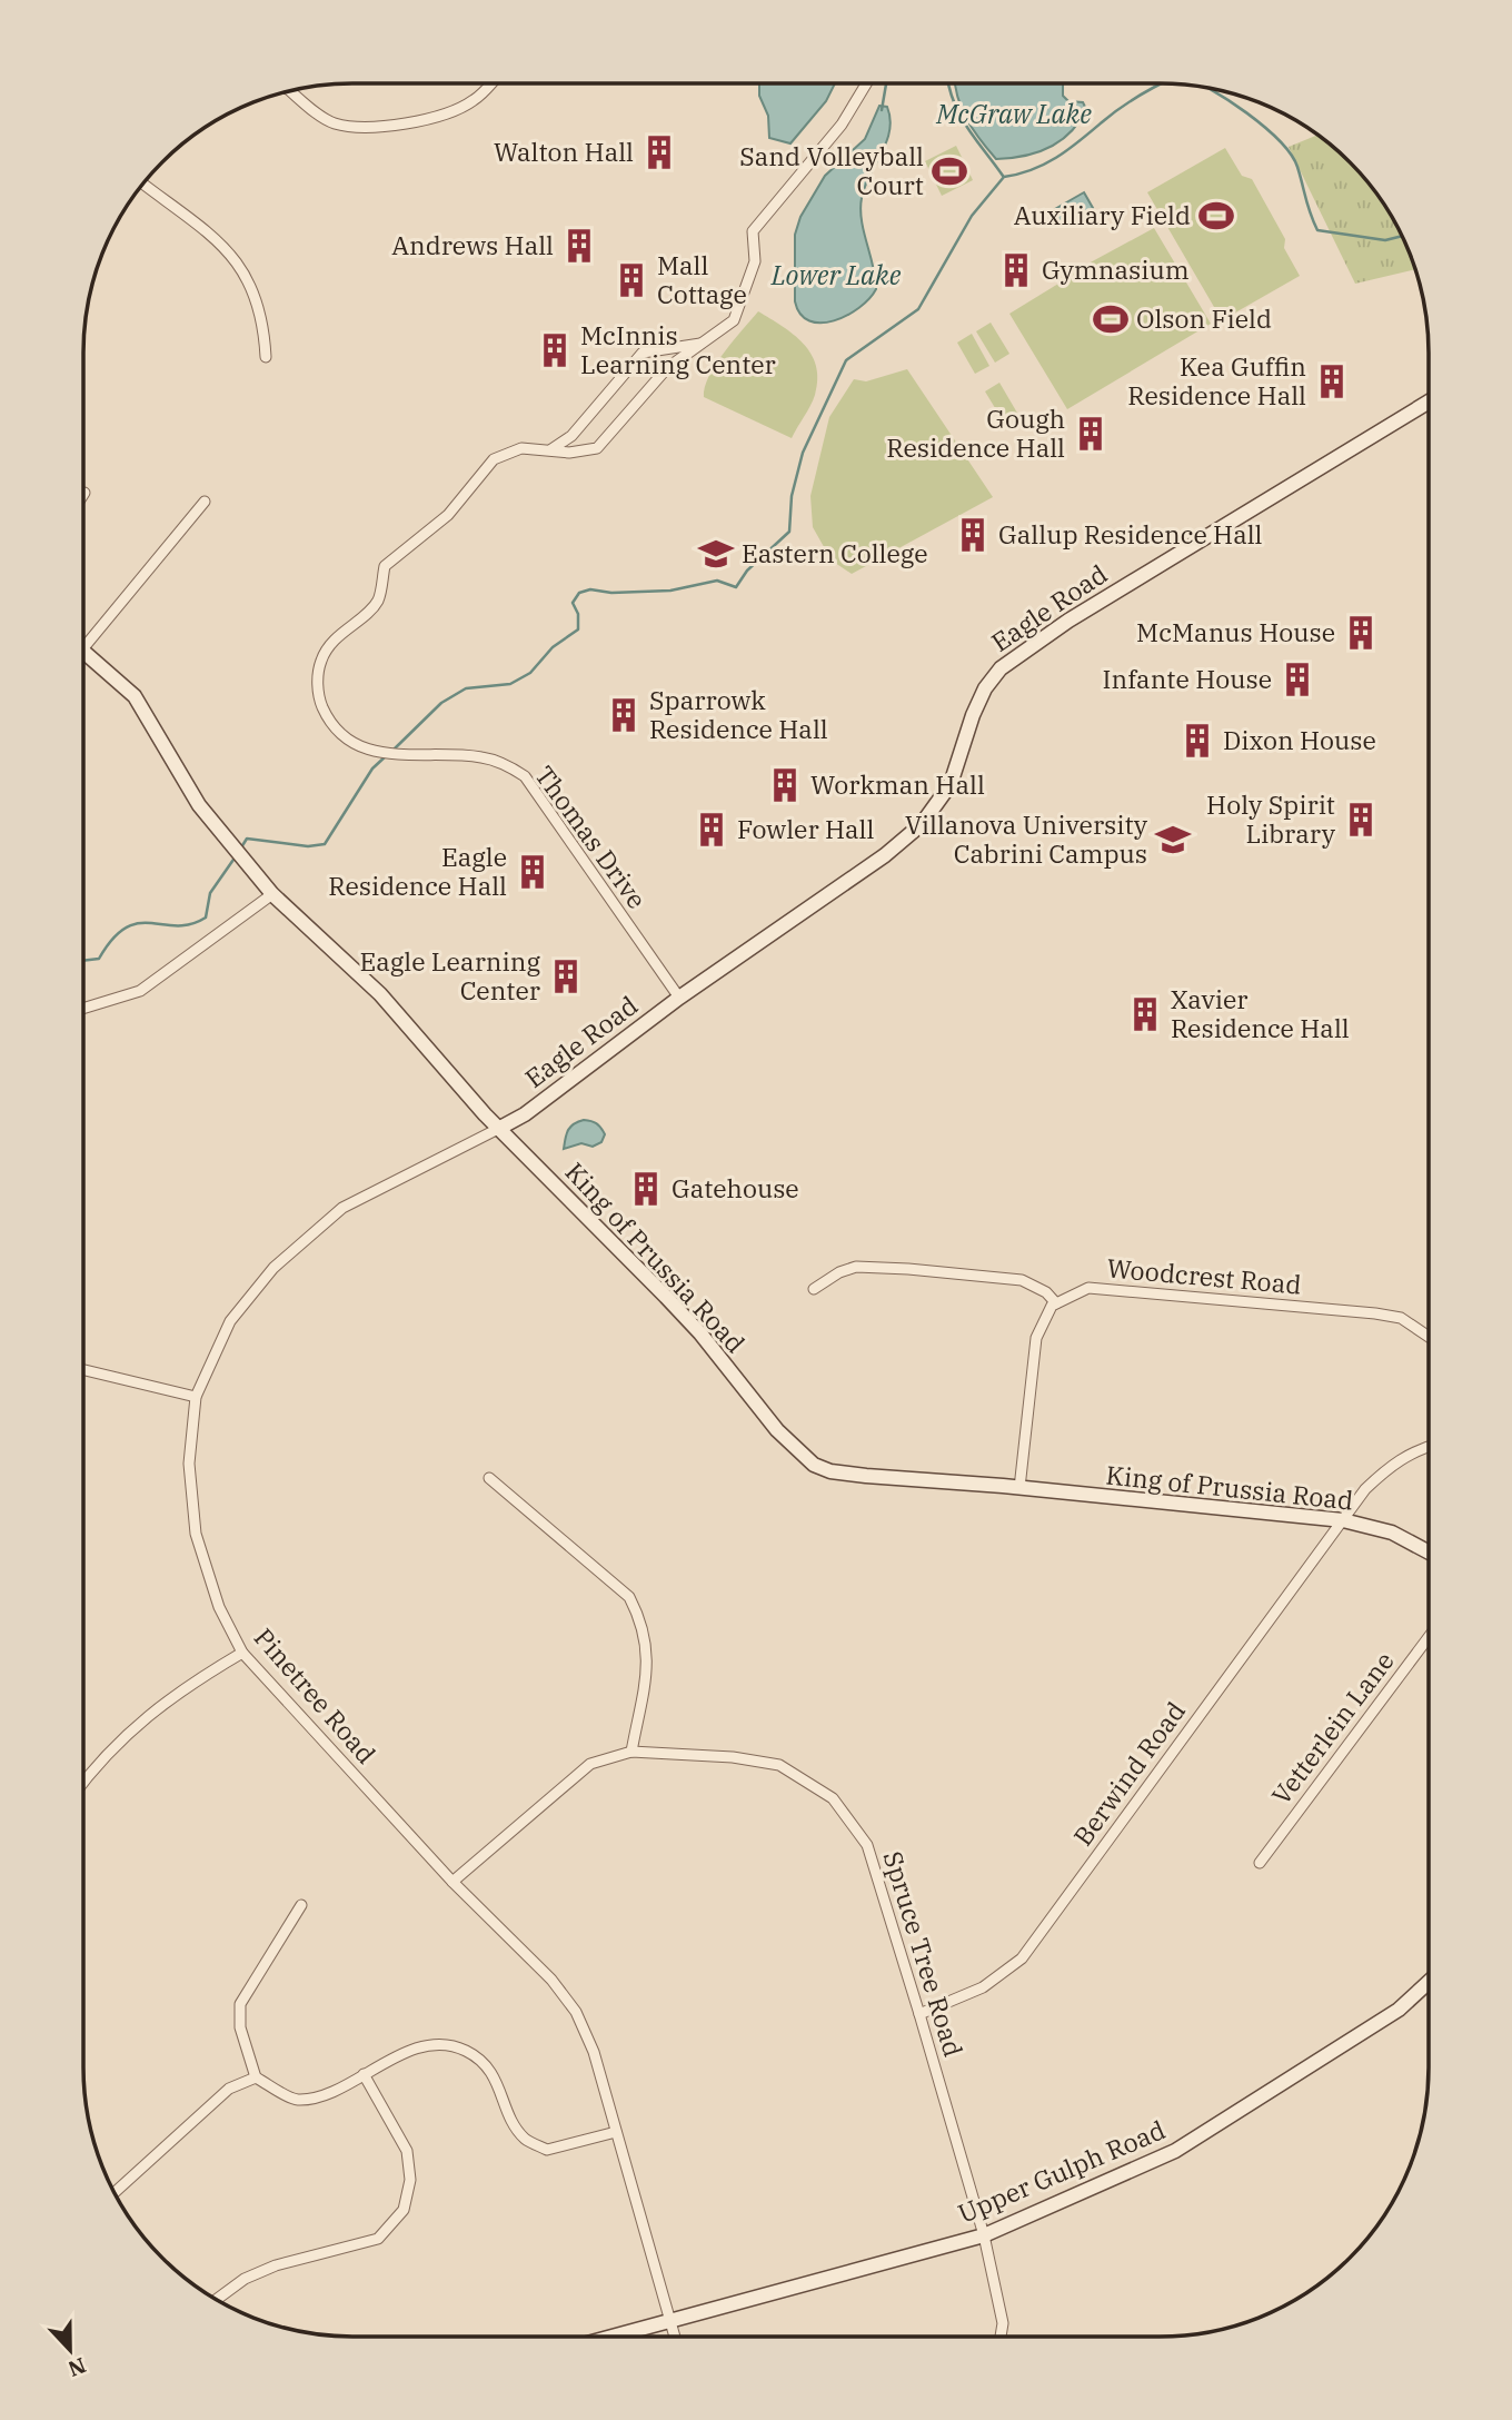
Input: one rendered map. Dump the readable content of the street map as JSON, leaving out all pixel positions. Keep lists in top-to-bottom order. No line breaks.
{"streets":{"street":["Eagle Road","Thomas Drive","King of Prussia Road","Woodcrest Road","Pinetree Road","Vetterlein Lane","Berwind Road","Spruce Tree Road","Upper Gulph Road"]},"crossings":[["Eagle Road","Thomas Drive"],["Eagle Road","King of Prussia Road"],["Eagle Road","Pinetree Road"],["King of Prussia Road","Pinetree Road"],["King of Prussia Road","Berwind Road"],["Pinetree Road","Spruce Tree Road"],["Pinetree Road","Upper Gulph Road"],["Berwind Road","Spruce Tree Road"],["Spruce Tree Road","Upper Gulph Road"]],"water":["McGraw Lake","Lower Lake"],"places":{"building":["Walton Hall","Andrews Hall","Gymnasium","Mall Cottage","McInnis Learning Center","Kea Guffin Residence Hall","Gough Residence Hall","Gallup Residence Hall","McManus House","Infante House","Sparrowk Residence Hall","Dixon House","Workman Hall","Holy Spirit Library","Fowler Hall","Eagle Residence Hall","Eagle Learning Center","Xavier Residence Hall","Gatehouse"],"sports":["Sand Volleyball Court","Auxiliary Field","Olson Field"],"school or university":["Eastern College","Villanova University Cabrini Campus"]},"north":"bottom"}
